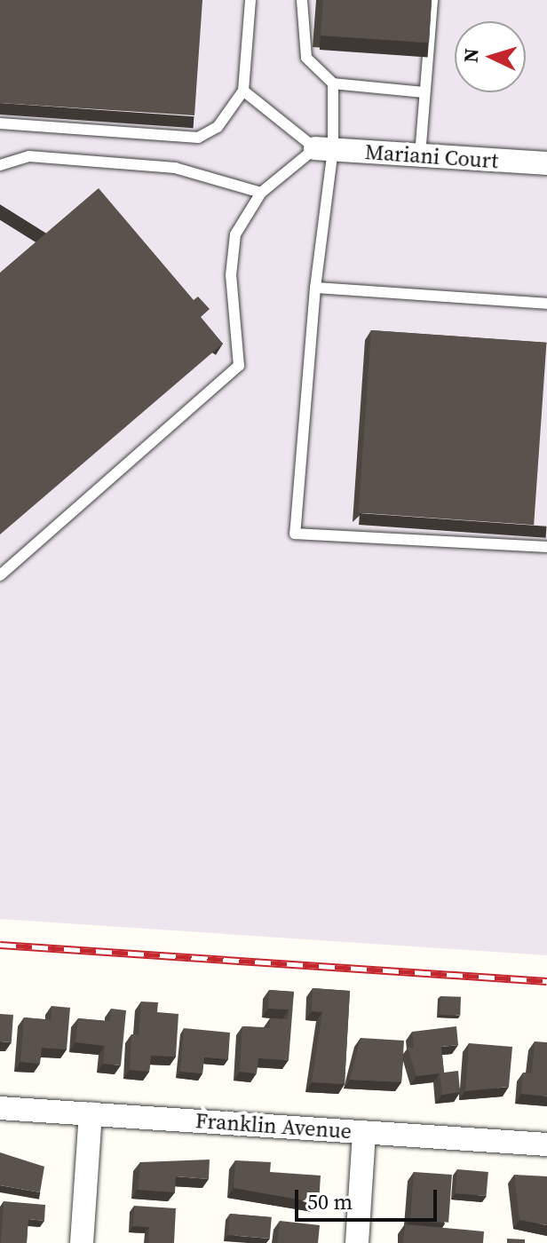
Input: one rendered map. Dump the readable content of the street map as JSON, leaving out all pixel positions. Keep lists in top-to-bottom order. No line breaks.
{"streets":{"street":["Mariani Court","Franklin Avenue"]},"scale_bar":"50 m","north":"left"}
